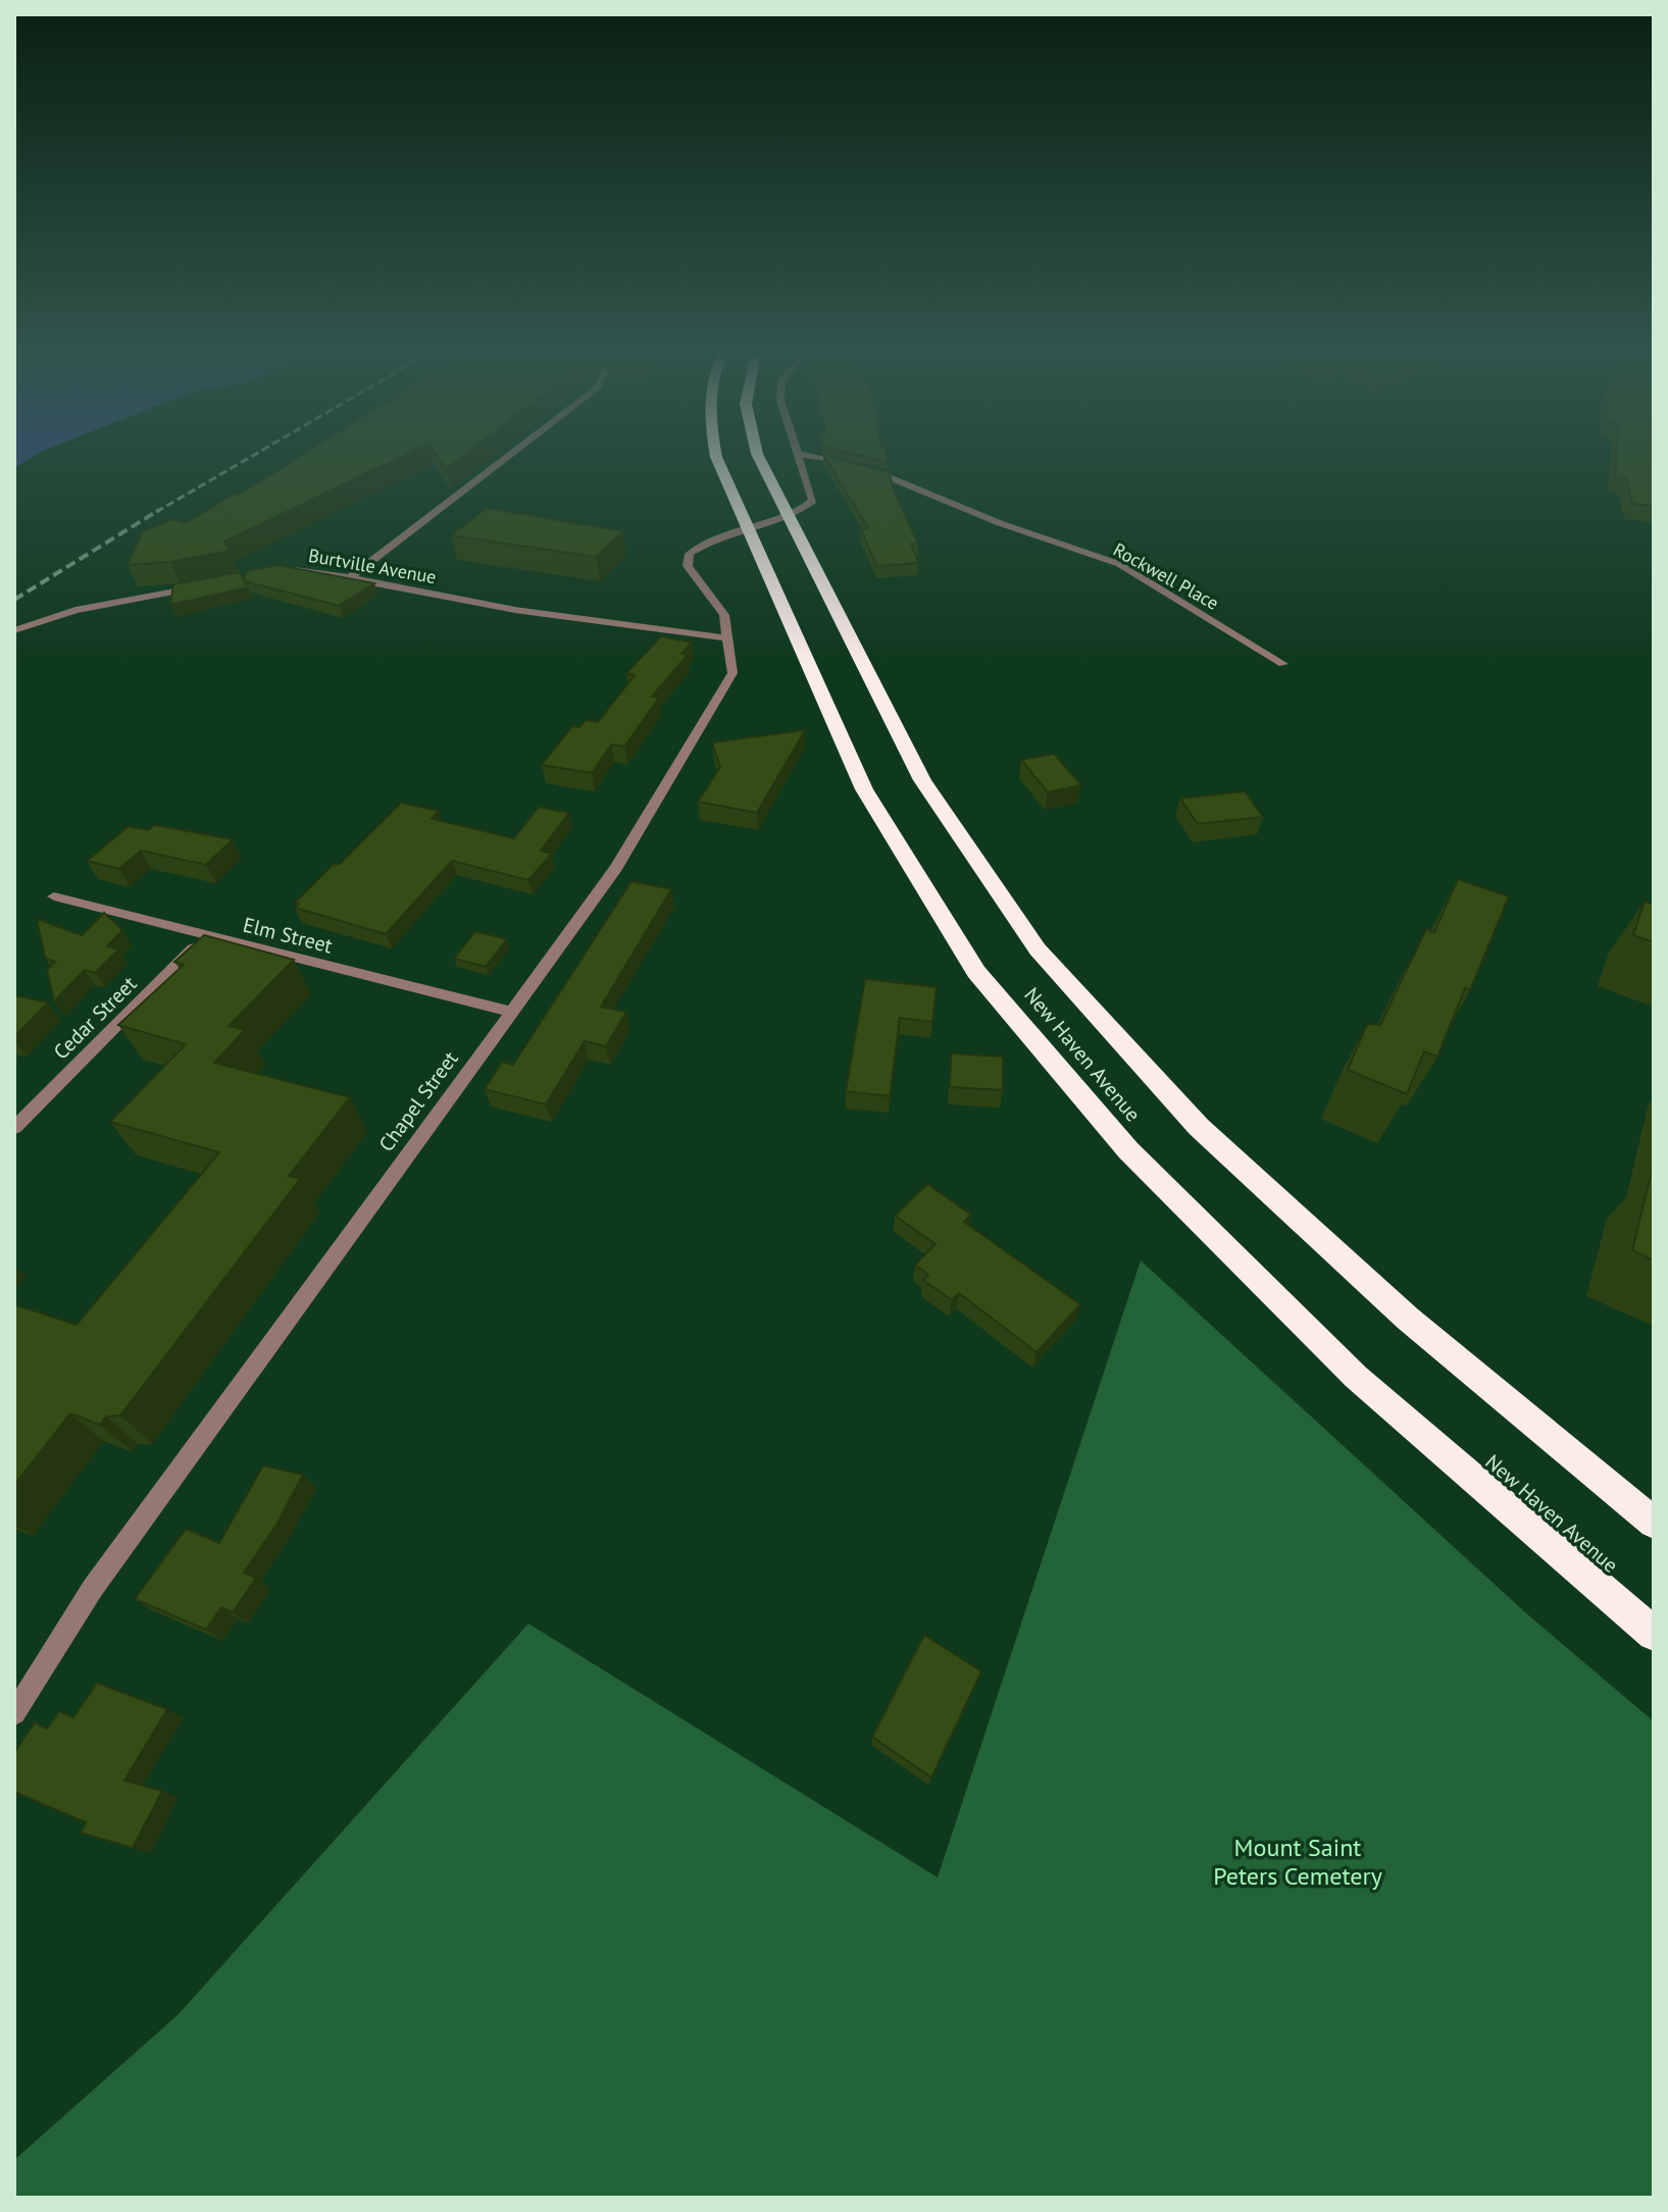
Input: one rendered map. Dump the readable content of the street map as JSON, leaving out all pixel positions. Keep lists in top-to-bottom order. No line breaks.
{"streets":{"highway":["New Haven Avenue"],"street":["Burtville Avenue","Rockwell Place","Elm Street","Cedar Street","Chapel Street"]},"crossings":[["Burtville Avenue","Chapel Street"],["Elm Street","Cedar Street"],["Elm Street","Chapel Street"],["New Haven Avenue","Chapel Street"]],"parks":["Mount Saint Peters Cemetery"]}
